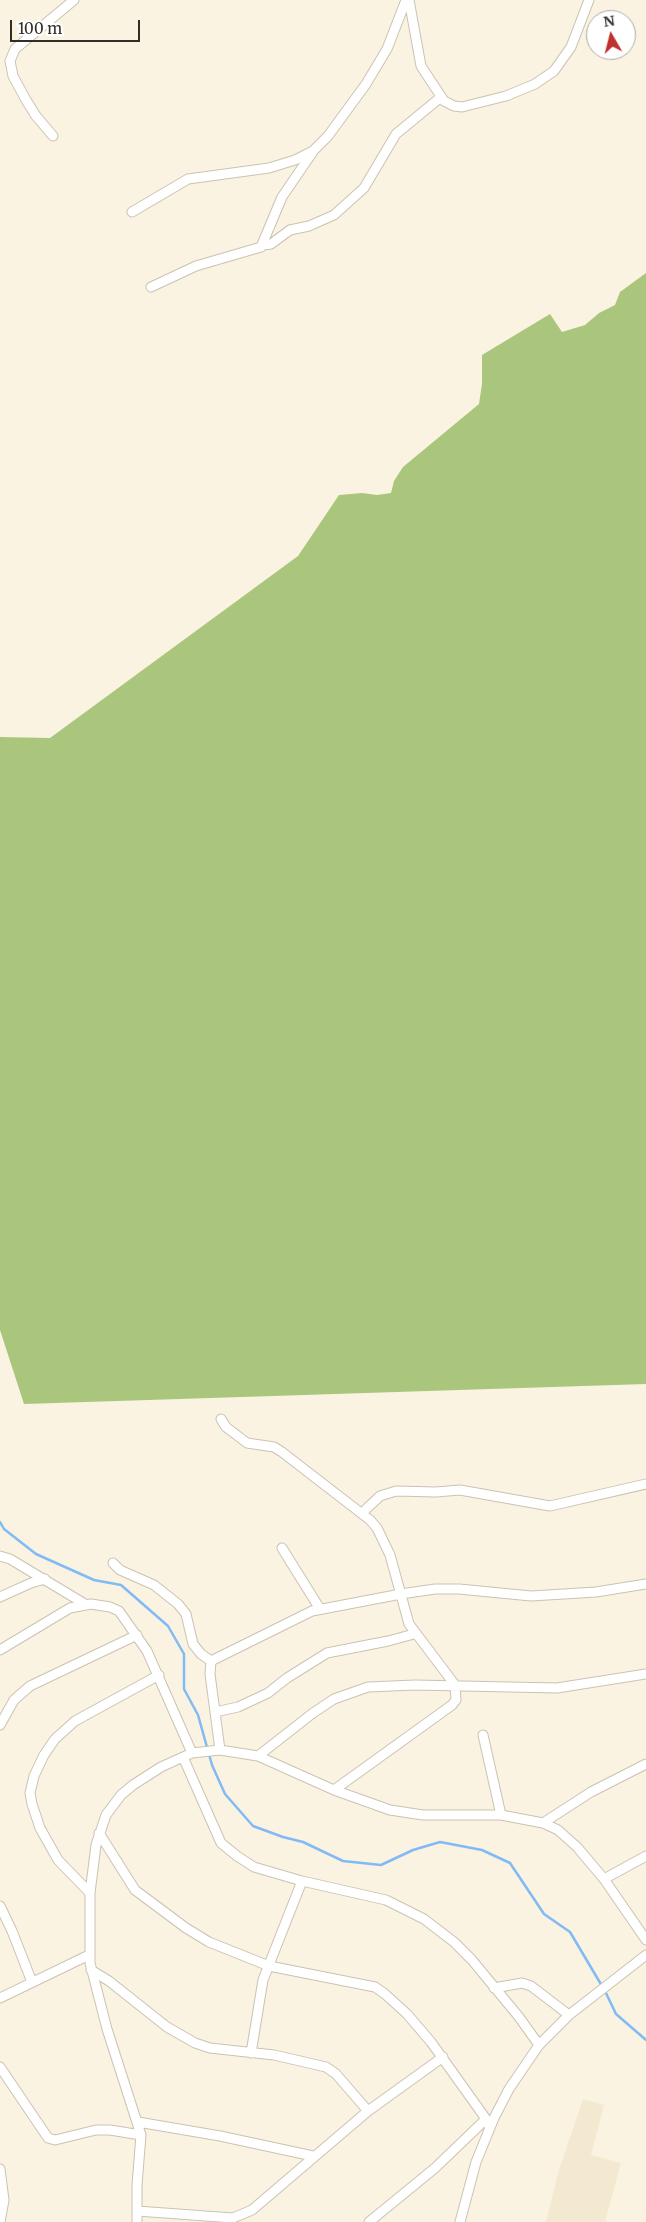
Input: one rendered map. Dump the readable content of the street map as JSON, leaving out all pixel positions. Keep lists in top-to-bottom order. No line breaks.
{"scale_bar":"100 m","north":"top"}
